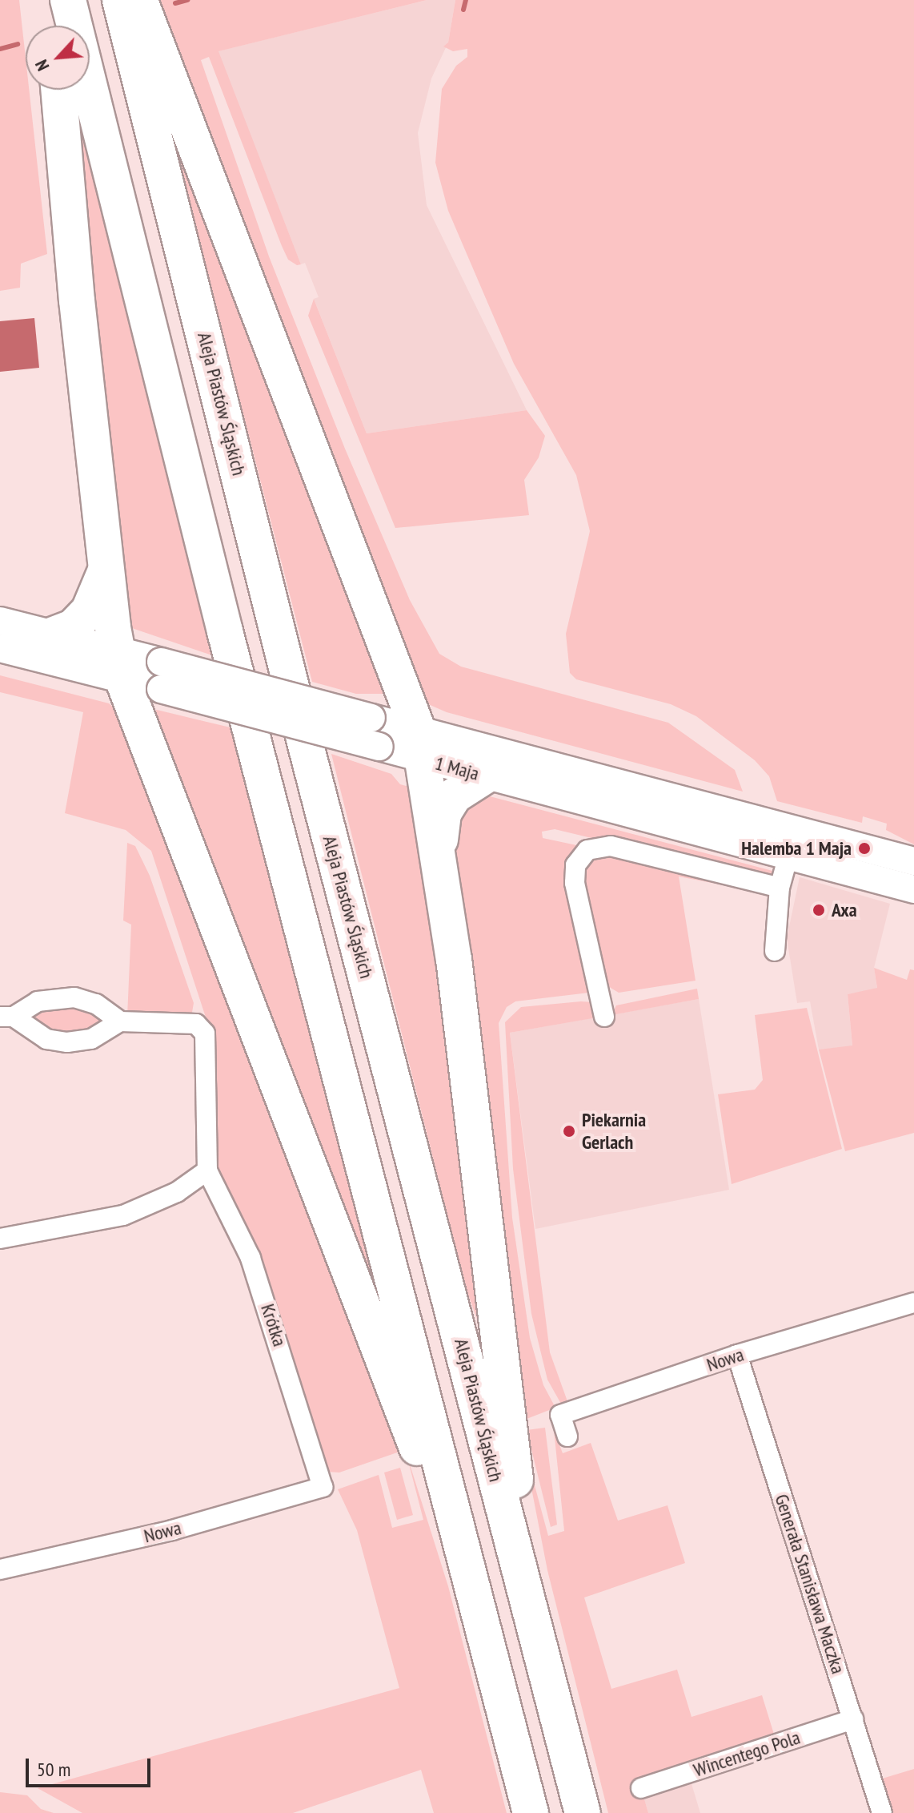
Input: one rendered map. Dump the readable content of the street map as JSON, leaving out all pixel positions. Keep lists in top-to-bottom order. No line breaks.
{"streets":{"highway":["Aleja Piastów Śląskich"],"main road":["1 Maja"],"street":["Krótka","Nowa","Generała Stanisława Maczka","Wincentego Pola"]},"crossings":[["Krótka","Nowa"],["Nowa","Generała Stanisława Maczka"],["Generała Stanisława Maczka","Wincentego Pola"]],"places":["Halemba 1 Maja","Axa","Piekarnia Gerlach"],"scale_bar":"50 m","north":"bottom left"}
